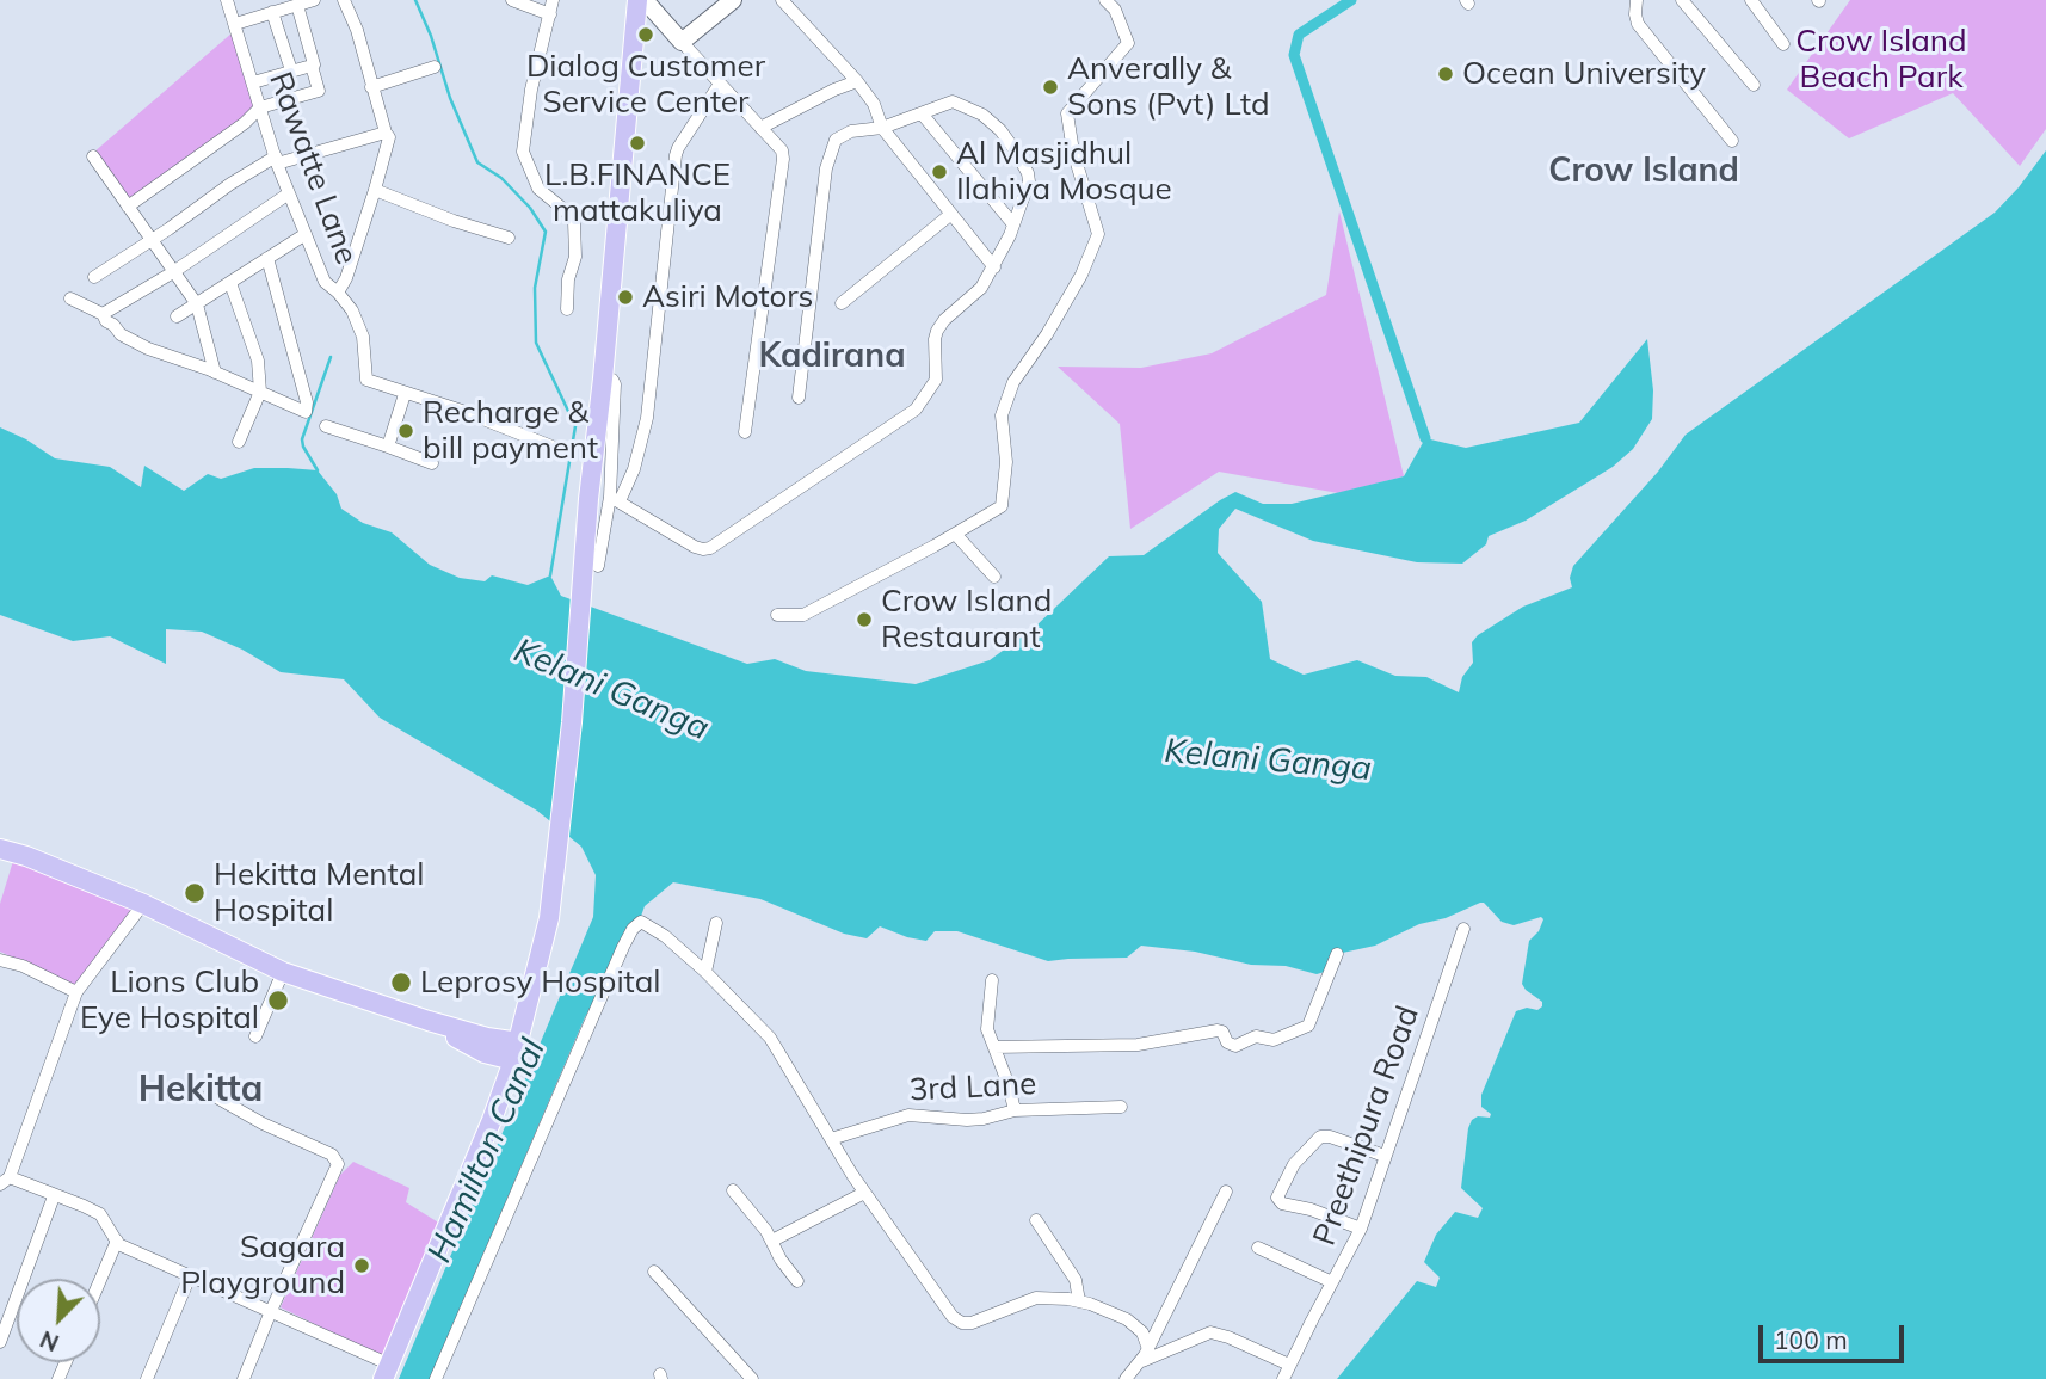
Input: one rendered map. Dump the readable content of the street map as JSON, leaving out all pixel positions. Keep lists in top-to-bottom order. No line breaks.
{"streets":{"street":["Rawatte Lane","3rd Lane","Preethipura Road"]},"districts":["Crow Island","Kadirana","Hekitta"],"water":["Kelani Ganga","Hamilton Canal"],"parks":["Crow Island Beach Park"],"places":["Dialog Customer Service Center","Ocean University","Anverally & Sons (Pvt) Ltd","L.B.FINANCE mattakuliya","Al Masjidhul Ilahiya Mosque","Asiri Motors","Recharge & bill payment","Crow Island Restaurant","Hekitta Mental Hospital","Leprosy Hospital","Lions Club Eye Hospital","Sagara Playground"],"scale_bar":"100 m","north":"bottom left"}
